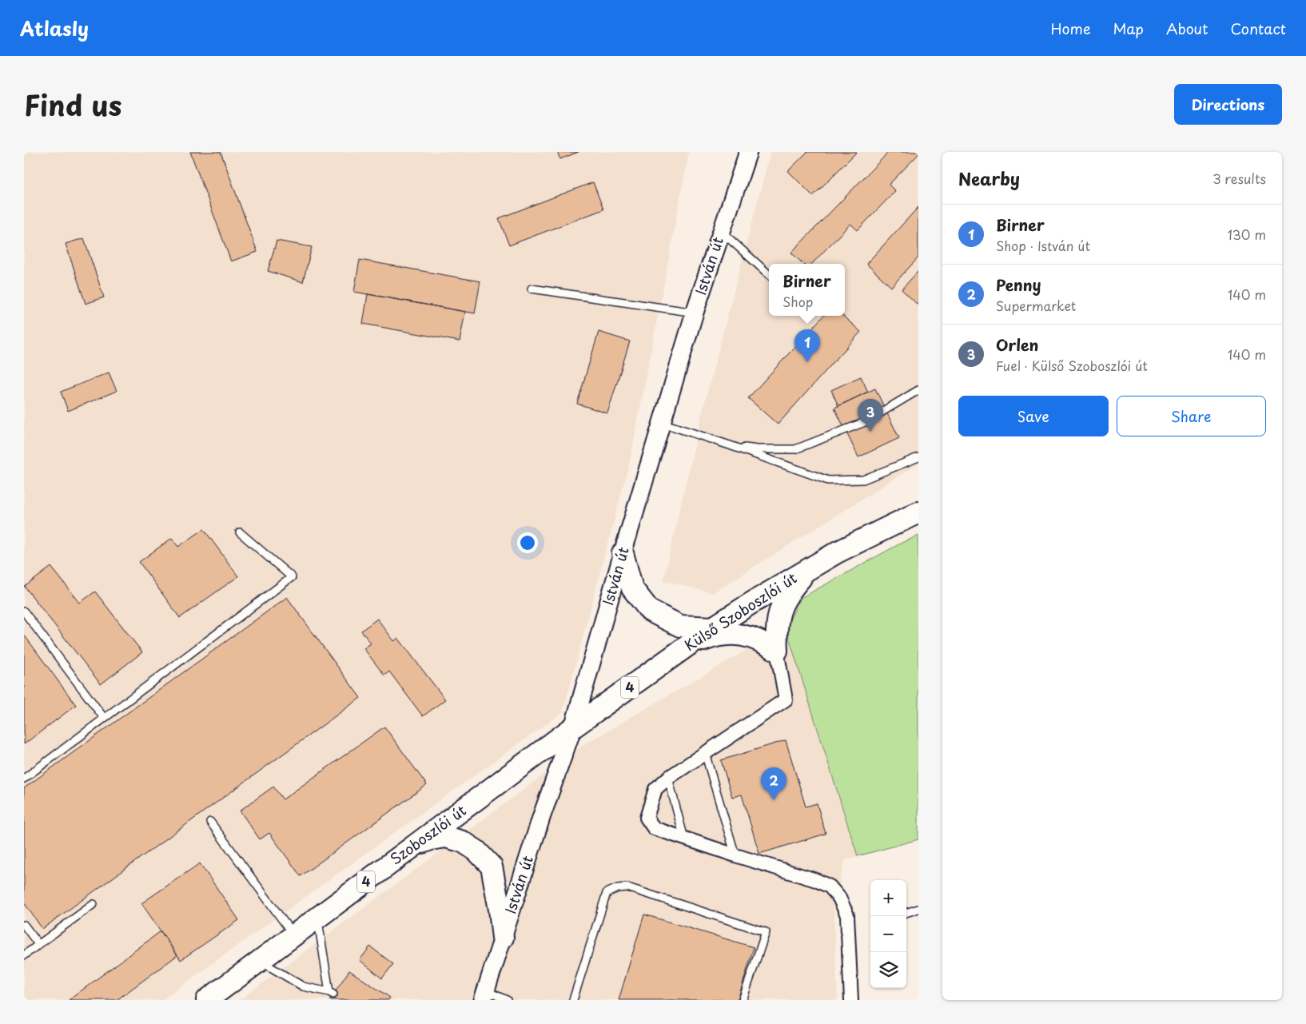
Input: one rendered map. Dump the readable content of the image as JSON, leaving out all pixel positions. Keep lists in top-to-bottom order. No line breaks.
{"streets":{"main road":["Külső Szoboszlói út","4","Szoboszlói út"],"street":["István út"]},"crossings":[["István út","Külső Szoboszlói út"],["István út","Szoboszlói út"],["Külső Szoboszlói út","Szoboszlói út"]],"page":{"header":"Atlasly","nav":["Home","Map","About","Contact"],"title":"Find us","buttons":["Directions",["Save","Share"]],"heading":["Nearby","3 results"],"list":[{"mark":"1","name":"Birner","note":"Shop · István út","value":"130 m"},{"mark":"2","name":"Penny","note":"Supermarket","value":"140 m"},{"mark":"3","name":"Orlen","note":"Fuel · Külső Szoboszlói út","value":"140 m"}],"popup":["Birner","Shop"],"pins":["1","3","2"],"map_buttons":["+","−"]}}
